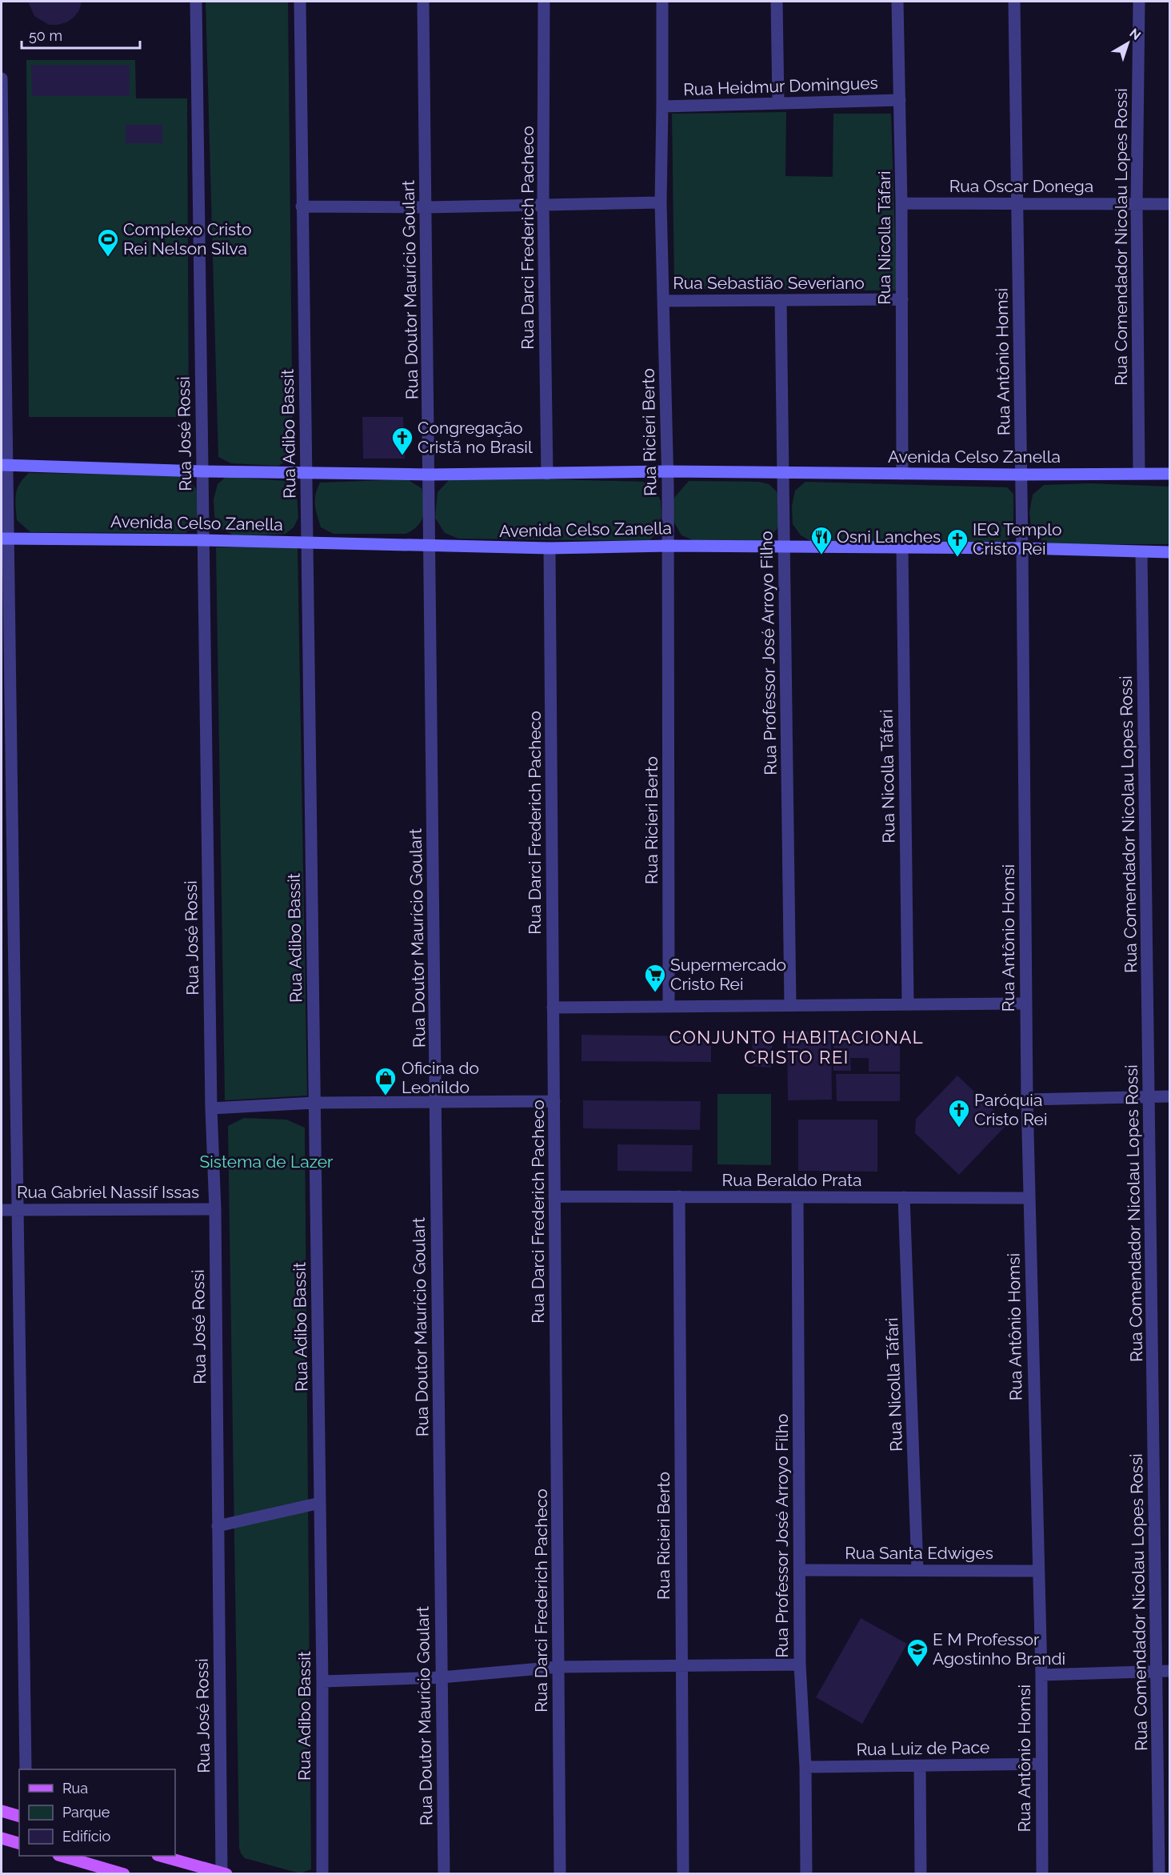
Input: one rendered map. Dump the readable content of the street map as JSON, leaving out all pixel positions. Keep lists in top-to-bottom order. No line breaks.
{"streets":{"street":["Rua Heidmur Domingues","Rua Oscar Donega","Rua Comendador Nicolau Lopes Rossi","Rua Darci Frederich Pacheco","Rua Nicolla Táfari","Rua Sebastião Severiano","Rua Doutor Maurício Goulart","Rua Antônio Homsi","Rua Ricieri Berto","Rua José Rossi","Rua Adibo Bassit","Avenida Celso Zanella","Rua Professor José Arroyo Filho","Rua Beraldo Prata","Rua Gabriel Nassif Issas","Rua Santa Edwiges","Rua Luiz de Pace"]},"crossings":[["Rua Heidmur Domingues","Rua Nicolla Táfari"],["Rua Heidmur Domingues","Rua Ricieri Berto"],["Rua Oscar Donega","Rua Comendador Nicolau Lopes Rossi"],["Rua Oscar Donega","Rua Nicolla Táfari"],["Rua Oscar Donega","Rua Antônio Homsi"],["Rua Comendador Nicolau Lopes Rossi","Avenida Celso Zanella"],["Rua Darci Frederich Pacheco","Avenida Celso Zanella"],["Rua Darci Frederich Pacheco","Rua Beraldo Prata"],["Rua Nicolla Táfari","Rua Sebastião Severiano"],["Rua Nicolla Táfari","Avenida Celso Zanella"],["Rua Nicolla Táfari","Rua Beraldo Prata"],["Rua Nicolla Táfari","Rua Santa Edwiges"],["Rua Sebastião Severiano","Rua Ricieri Berto"],["Rua Sebastião Severiano","Rua Professor José Arroyo Filho"],["Rua Doutor Maurício Goulart","Avenida Celso Zanella"],["Rua Antônio Homsi","Avenida Celso Zanella"],["Rua Antônio Homsi","Rua Beraldo Prata"],["Rua Antônio Homsi","Rua Santa Edwiges"],["Rua Antônio Homsi","Rua Luiz de Pace"],["Rua Ricieri Berto","Avenida Celso Zanella"],["Rua Ricieri Berto","Rua Beraldo Prata"],["Rua José Rossi","Avenida Celso Zanella"],["Rua José Rossi","Rua Gabriel Nassif Issas"],["Rua Adibo Bassit","Avenida Celso Zanella"],["Avenida Celso Zanella","Rua Professor José Arroyo Filho"],["Rua Professor José Arroyo Filho","Rua Beraldo Prata"],["Rua Professor José Arroyo Filho","Rua Santa Edwiges"],["Rua Professor José Arroyo Filho","Rua Luiz de Pace"]],"districts":["CONJUNTO HABITACIONAL CRISTO REI"],"parks":["Sistema de Lazer"],"places":{"sports":["Complexo Cristo Rei Nelson Silva"],"church":["Congregação Cristã no Brasil","IEQ Templo Cristo Rei","Paróquia Cristo Rei"],"restaurant":["Osni Lanches"],"supermarket":["Supermercado Cristo Rei"],"shop":["Oficina do Leonildo"],"school or university":["E M Professor Agostinho Brandi"]},"legend":["Rua","Parque","Edifício"],"scale_bar":"50 m","north":"top right"}
